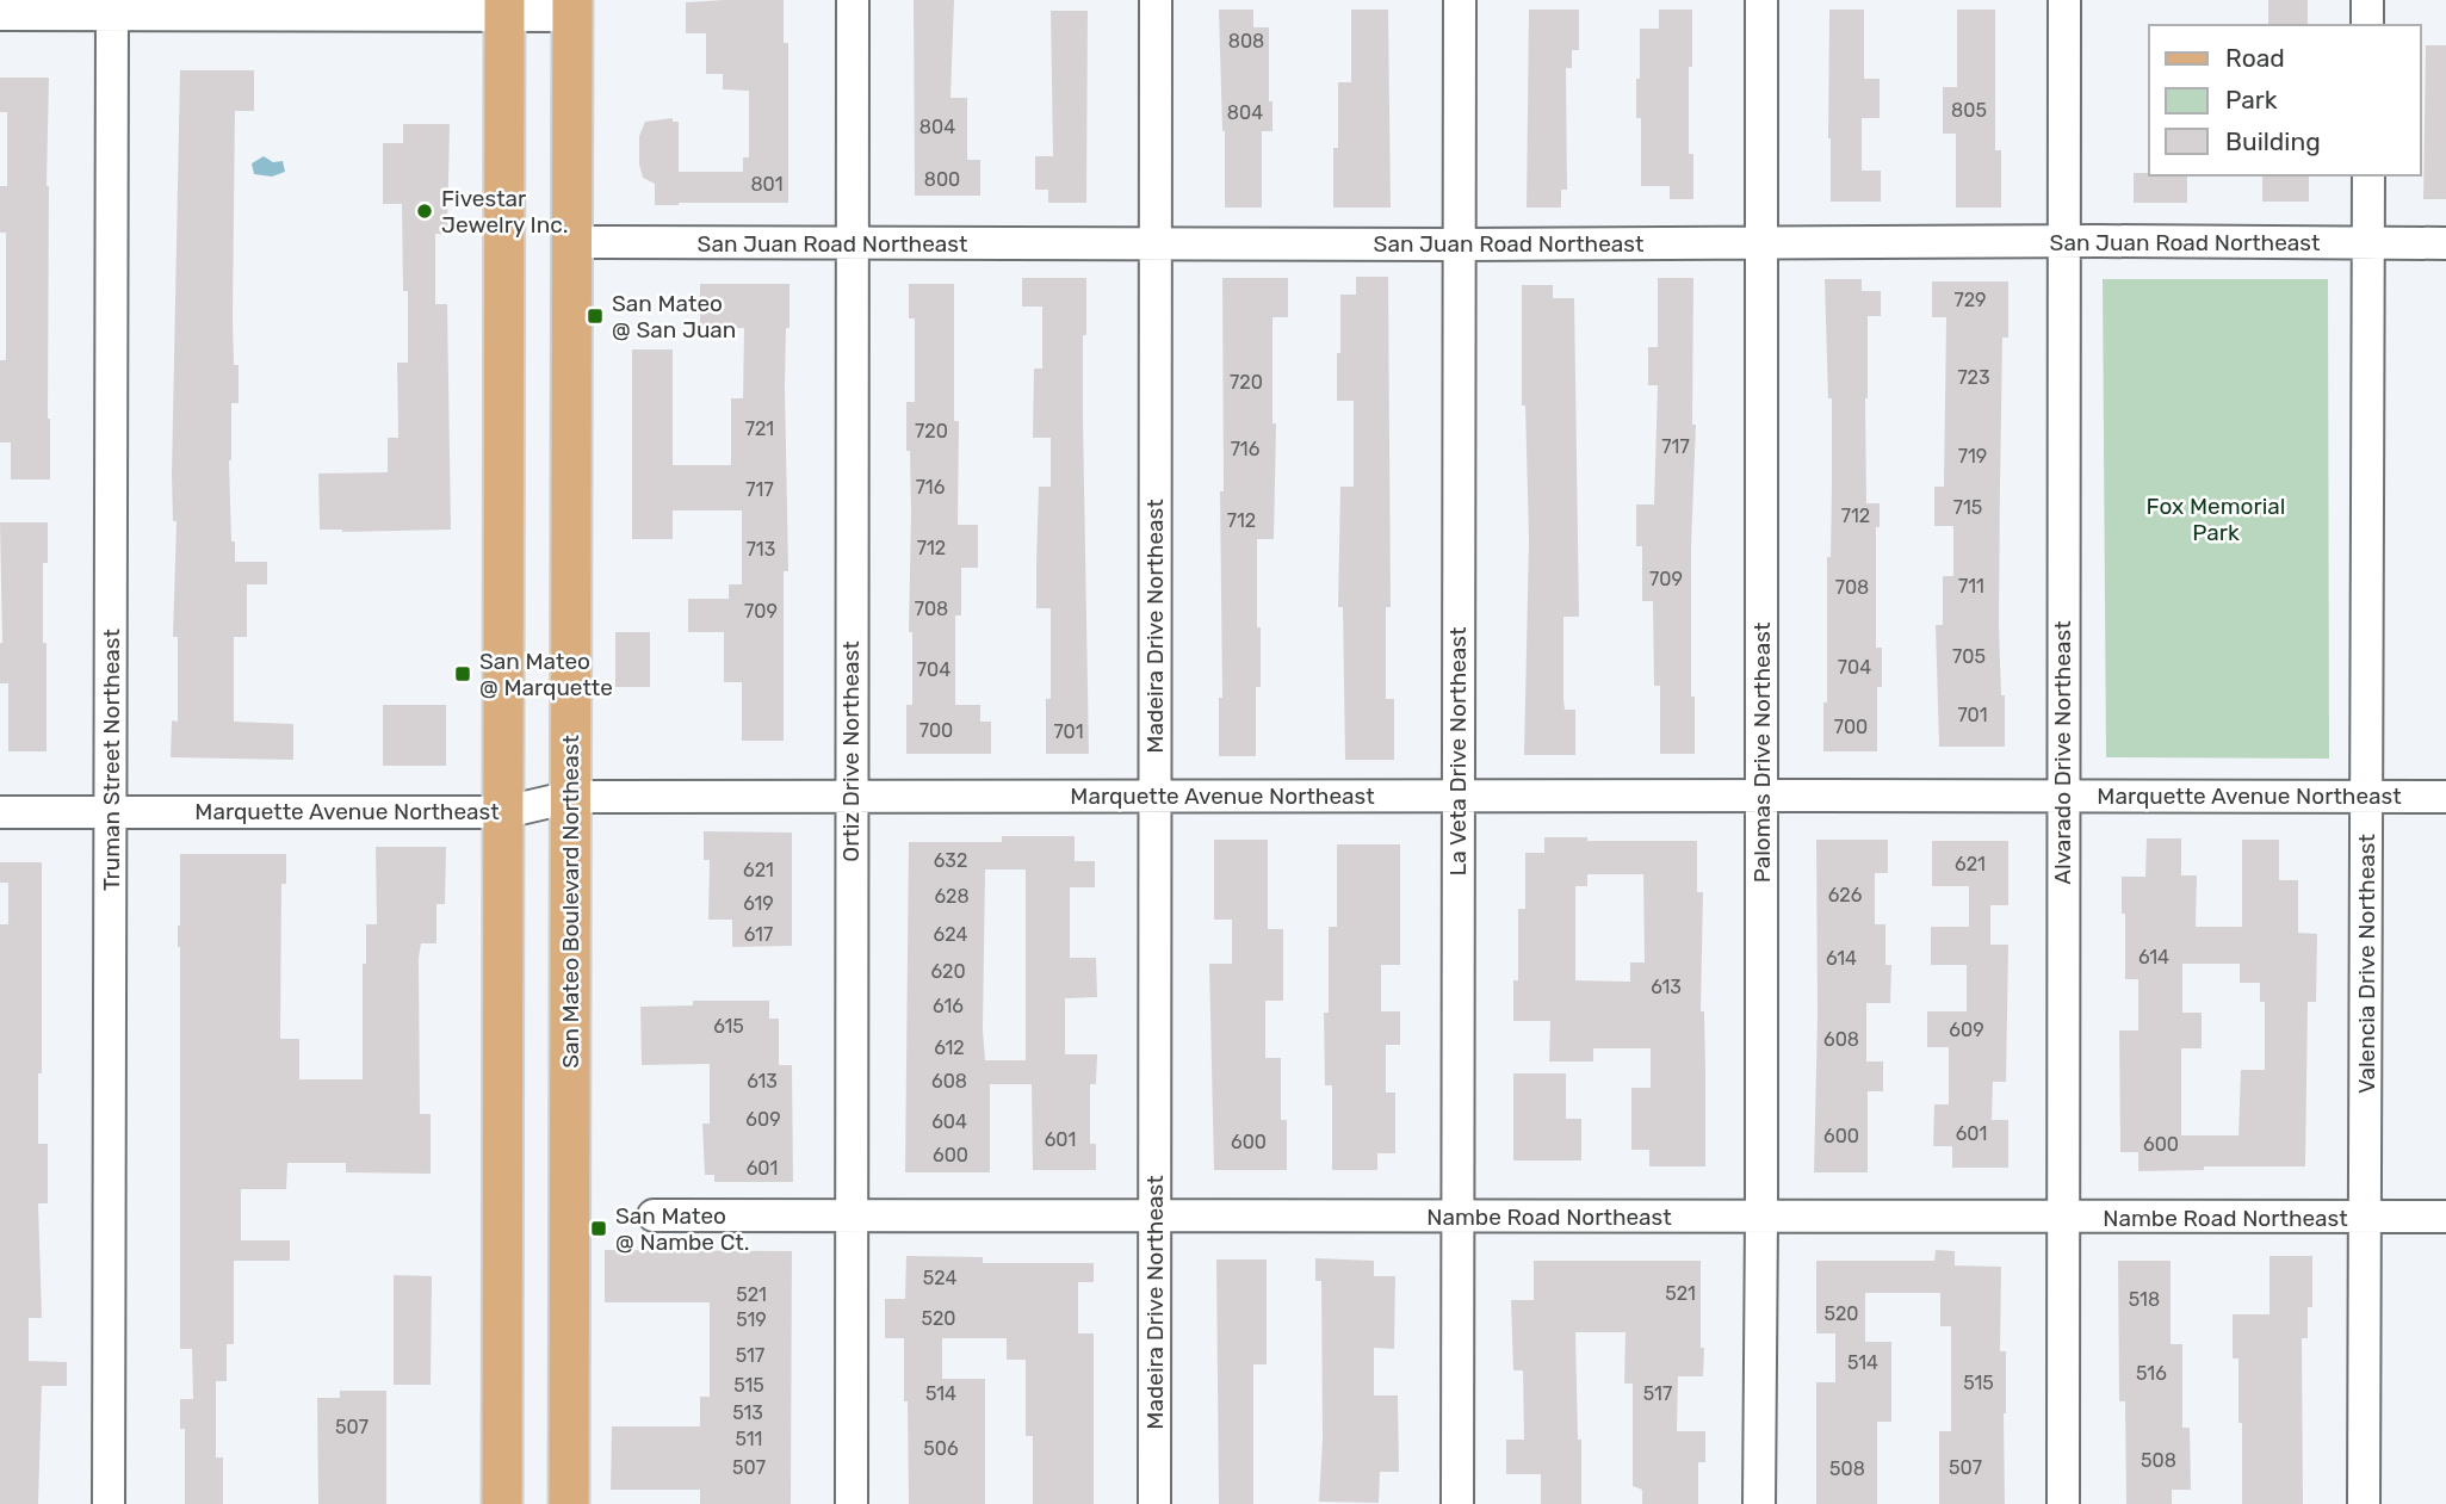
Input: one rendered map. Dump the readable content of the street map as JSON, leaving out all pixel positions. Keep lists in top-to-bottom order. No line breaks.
{"streets":{"main road":["San Mateo Boulevard Northeast"],"street":["San Juan Road Northeast","Madeira Drive Northeast","Ortiz Drive Northeast","La Veta Drive Northeast","Palomas Drive Northeast","Alvarado Drive Northeast","Truman Street Northeast","Marquette Avenue Northeast","Valencia Drive Northeast","Nambe Road Northeast"]},"crossings":[["San Juan Road Northeast","Madeira Drive Northeast"],["San Juan Road Northeast","Ortiz Drive Northeast"],["San Juan Road Northeast","La Veta Drive Northeast"],["San Juan Road Northeast","Palomas Drive Northeast"],["San Juan Road Northeast","Alvarado Drive Northeast"],["San Juan Road Northeast","San Mateo Boulevard Northeast"],["San Juan Road Northeast","Valencia Drive Northeast"],["Madeira Drive Northeast","Marquette Avenue Northeast"],["Madeira Drive Northeast","Nambe Road Northeast"],["Ortiz Drive Northeast","Marquette Avenue Northeast"],["Ortiz Drive Northeast","Nambe Road Northeast"],["La Veta Drive Northeast","Marquette Avenue Northeast"],["La Veta Drive Northeast","Nambe Road Northeast"],["Palomas Drive Northeast","Marquette Avenue Northeast"],["Palomas Drive Northeast","Nambe Road Northeast"],["Alvarado Drive Northeast","Marquette Avenue Northeast"],["Alvarado Drive Northeast","Nambe Road Northeast"],["Truman Street Northeast","Marquette Avenue Northeast"],["Marquette Avenue Northeast","San Mateo Boulevard Northeast"],["Marquette Avenue Northeast","Valencia Drive Northeast"],["Valencia Drive Northeast","Nambe Road Northeast"]],"parks":["Fox Memorial Park"],"places":{"other":["Fivestar Jewelry Inc."],"transit":["San Mateo @ San Juan","San Mateo @ Marquette","San Mateo @ Nambe Ct."]},"house_numbers":["808","805","804","804","800","801","729","723","720","721","720","717","716","719","716","717","715","712","712","712","713","709","711","708","708","709","705","704","704","701","700","700","701","632","621","621","626","628","619","617","624","614","614","620","613","616","615","609","608","612","613","608","609","604","601","600","601","600","600","600","601","524","521","521","518","520","520","519","517","514","516","515","515","514","517","513","507","511","506","508","507","507","508"],"legend":["Road","Park","Building"]}
